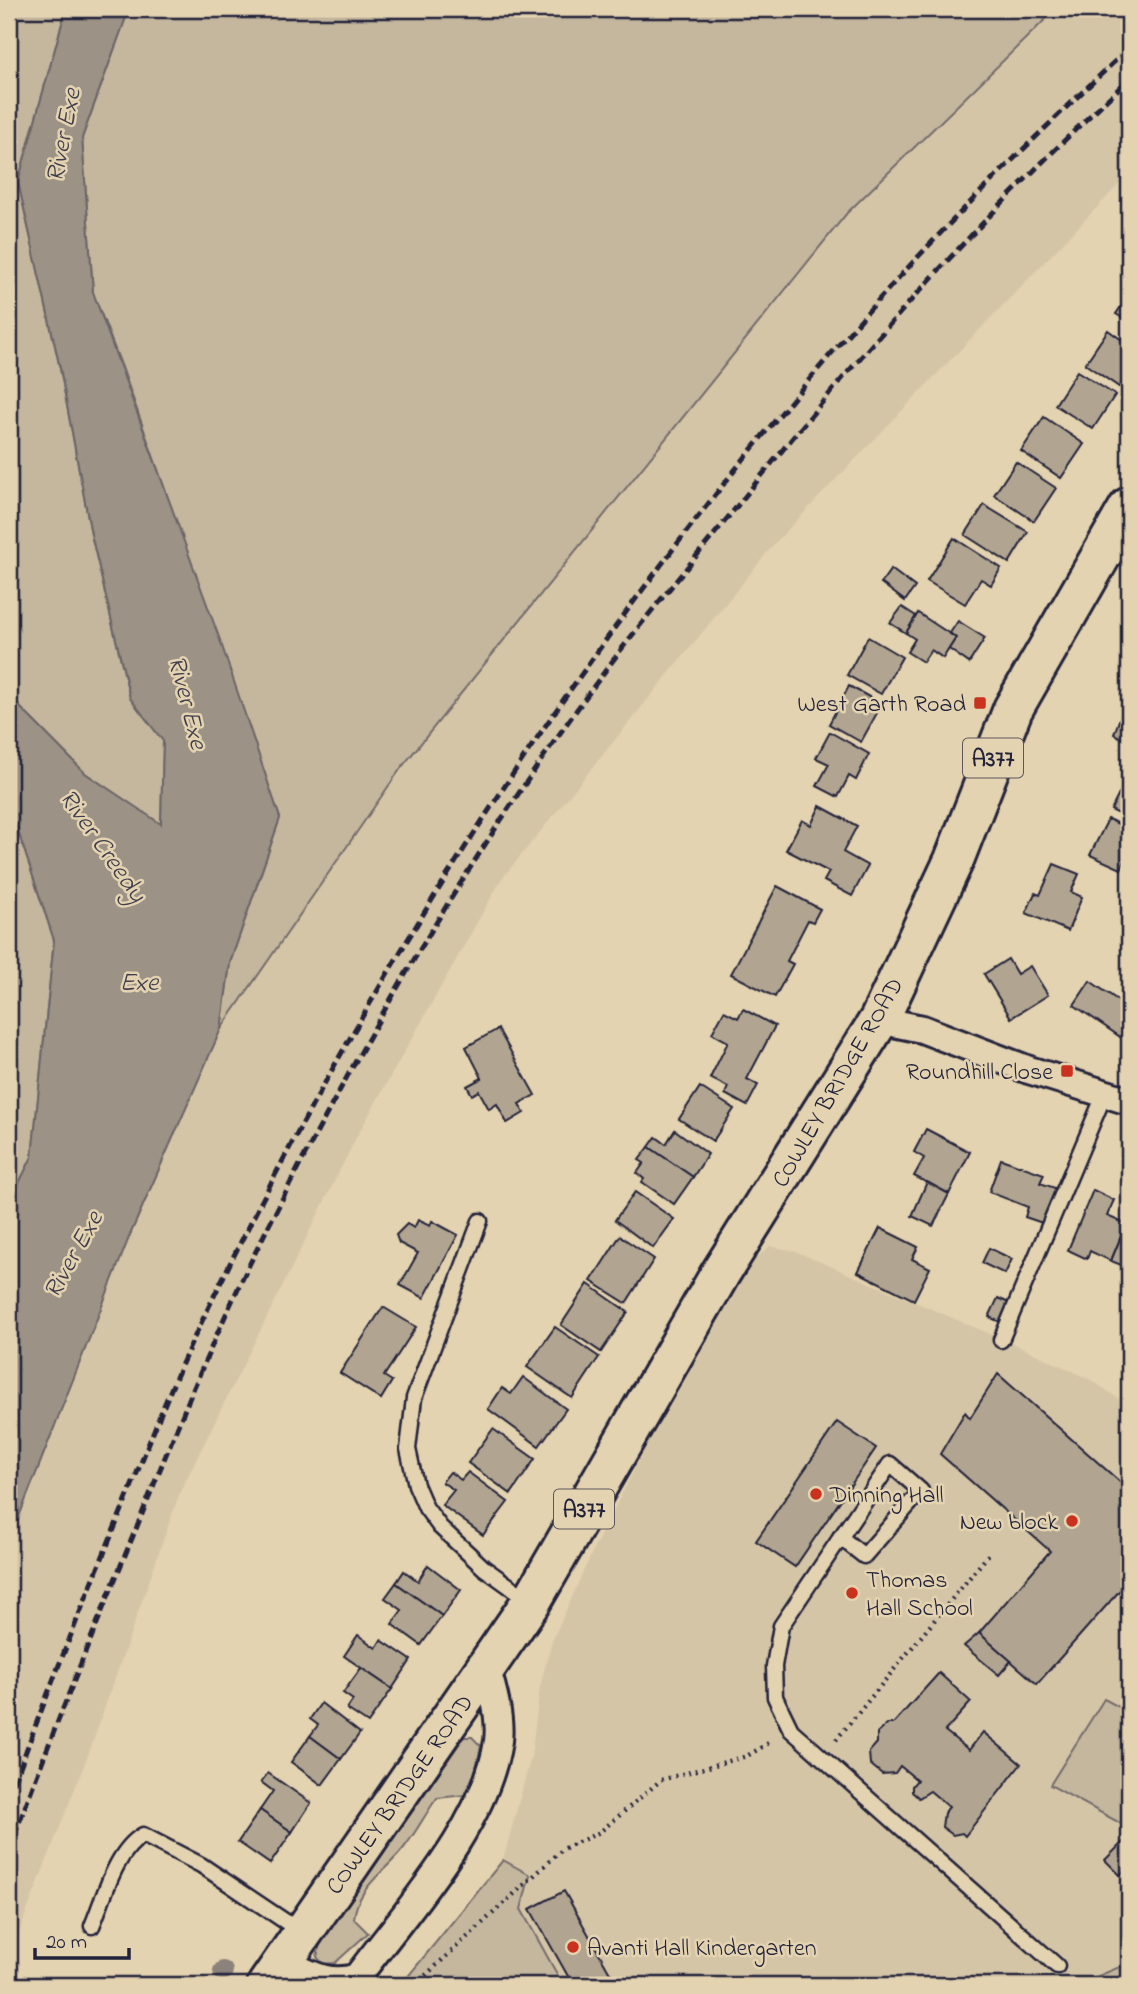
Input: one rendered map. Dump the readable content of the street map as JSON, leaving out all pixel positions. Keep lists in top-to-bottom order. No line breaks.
{"streets":{"highway":["A377","COWLEY BRIDGE ROAD"]},"water":["River Exe","River Creedy","Exe"],"places":{"transit":["West Garth Road","Roundhill Close"],"other":["Dinning Hall","New block","Thomas Hall School","Avanti Hall Kindergarten"]},"scale_bar":"20 m"}
